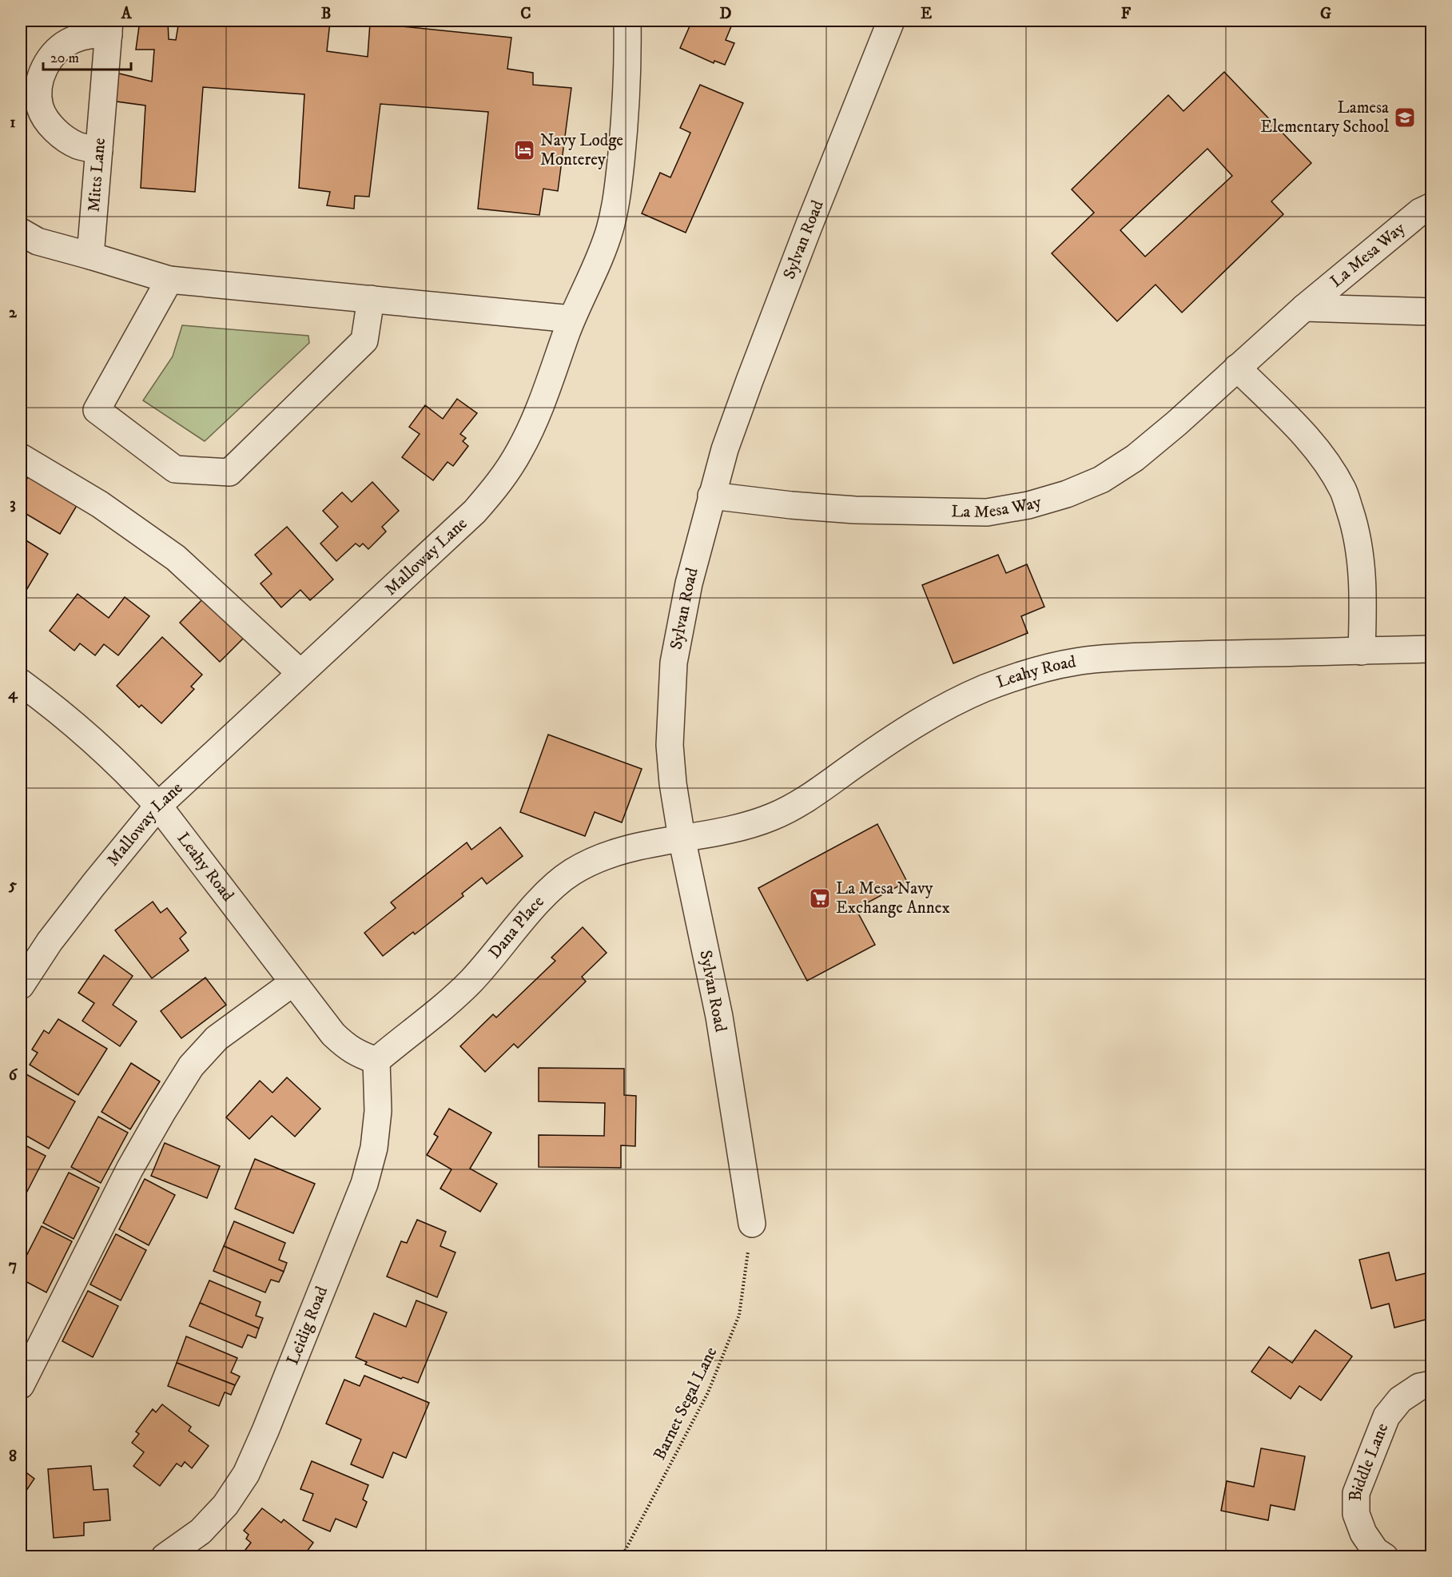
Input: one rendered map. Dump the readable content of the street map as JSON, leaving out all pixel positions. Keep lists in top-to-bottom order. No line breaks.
{"streets":{"street":["Mitts Lane","Sylvan Road","La Mesa Way","Malloway Lane","Leahy Road","Dana Place","Leidig Road","Biddle Lane"],"path":["Barnet Segal Lane"]},"crossings":[["Sylvan Road","La Mesa Way"],["Sylvan Road","Leahy Road"],["Sylvan Road","Dana Place"],["Sylvan Road","Barnet Segal Lane"],["Malloway Lane","Leahy Road"],["Leahy Road","Dana Place"],["Leahy Road","Leidig Road"],["Dana Place","Leidig Road"]],"places":{"school or university":["Lamesa Elementary School"],"hotel":["Navy Lodge Monterey"],"supermarket":["La Mesa Navy Exchange Annex"]},"scale_bar":"20 m","grid":{"columns":["A","B","C","D","E","F","G"],"rows":["1","2","3","4","5","6","7","8"]}}
